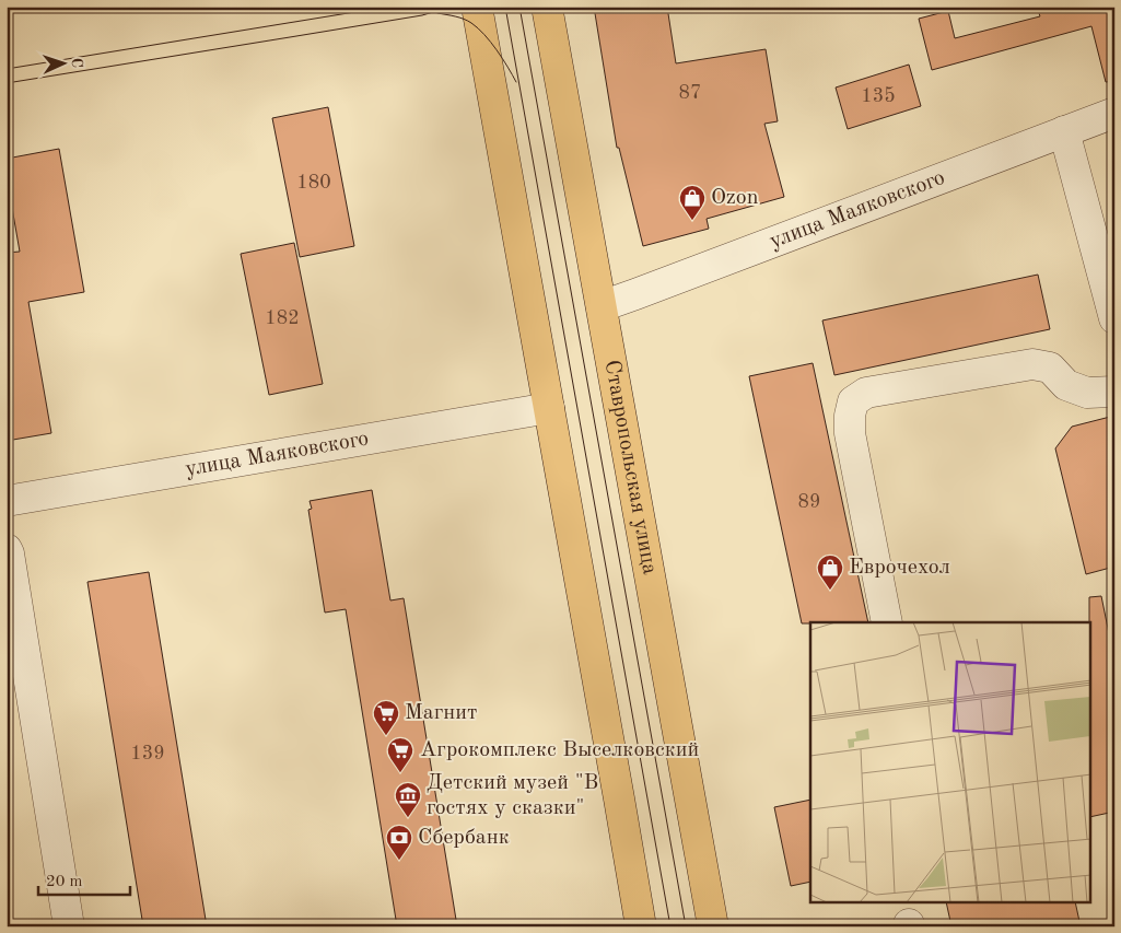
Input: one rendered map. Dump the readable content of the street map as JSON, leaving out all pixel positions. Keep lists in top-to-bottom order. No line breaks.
{"streets":{"main road":["Ставропольская улица"],"street":["улица Маяковского"]},"crossings":[["улица Маяковского","Ставропольская улица"]],"places":{"shop":["Ozon","Еврочехол"],"supermarket":["Магнит","Агрокомплекс Выселковский"],"museum":["Детский музей \"В гостях у сказки\""],"bank":["Сбербанк"]},"house_numbers":["87","135","180","182","89","139"],"scale_bar":"20 m","north":"right"}
